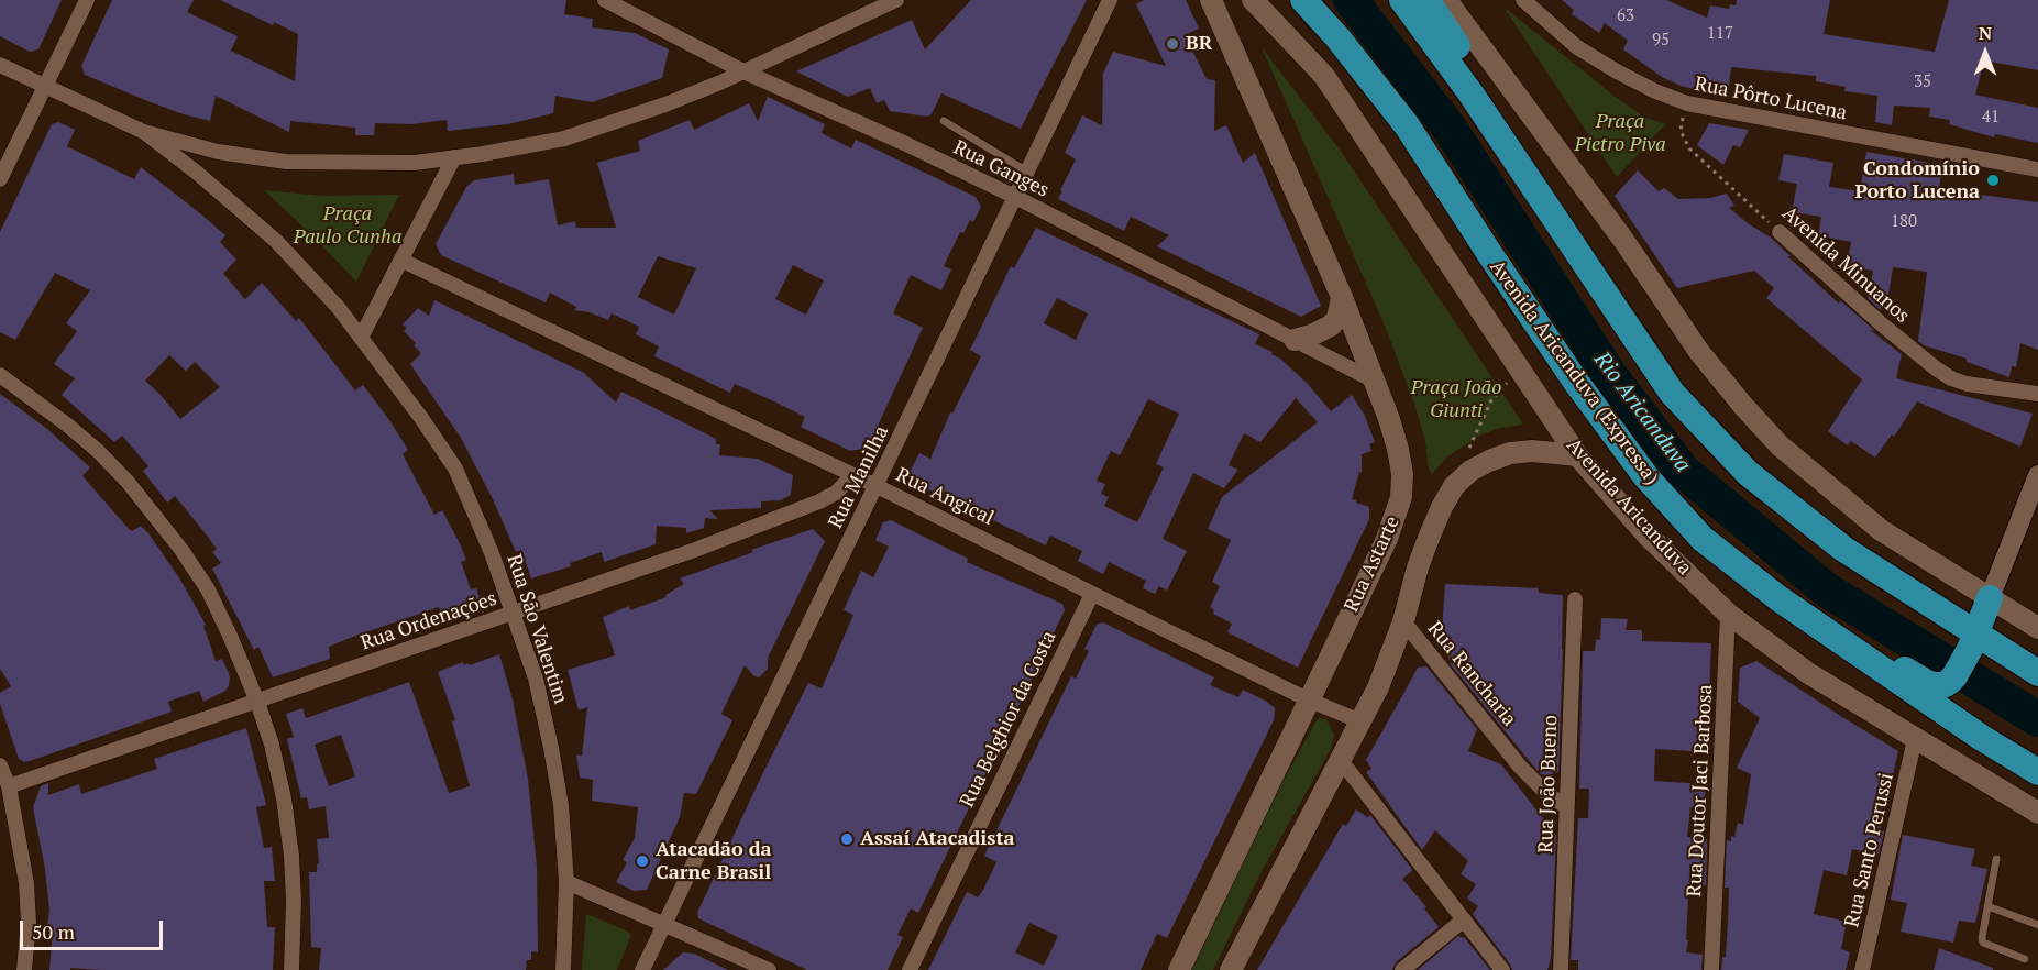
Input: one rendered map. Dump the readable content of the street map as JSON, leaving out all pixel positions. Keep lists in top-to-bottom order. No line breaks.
{"streets":{"highway":["Avenida Aricanduva (Expressa)"],"main road":["Avenida Aricanduva","Rua Astarte"],"street":["Rua Pôrto Lucena","Rua Ganges","Avenida Minuanos","Rua Manilha","Rua Angical","Rua Ordenações","Rua São Valentim","Rua Rancharia","Rua Belghior da Costa","Rua João Bueno","Rua Doutor Jaci Barbosa","Rua Santo Perussi"]},"crossings":[["Rua Pôrto Lucena","Avenida Minuanos"],["Rua Ganges","Rua Manilha"],["Rua Ganges","Rua Astarte"],["Rua Manilha","Rua Angical"],["Rua Angical","Rua Astarte"],["Rua Angical","Rua Ordenações"],["Rua Angical","Rua Belghior da Costa"],["Avenida Aricanduva","Rua Astarte"],["Avenida Aricanduva","Rua Doutor Jaci Barbosa"],["Avenida Aricanduva","Rua Santo Perussi"],["Rua Astarte","Rua Rancharia"],["Rua Ordenações","Rua São Valentim"],["Rua Rancharia","Rua João Bueno"]],"water":["Rio Aricanduva"],"parks":["Praça Pietro Piva","Praça Paulo Cunha","Praça João Giunti"],"places":["BR","Condomínio Porto Lucena","Assaí Atacadista","Atacadão da Carne Brasil"],"house_numbers":["63","117","95","35","41","180"],"scale_bar":"50 m","north":"top"}
